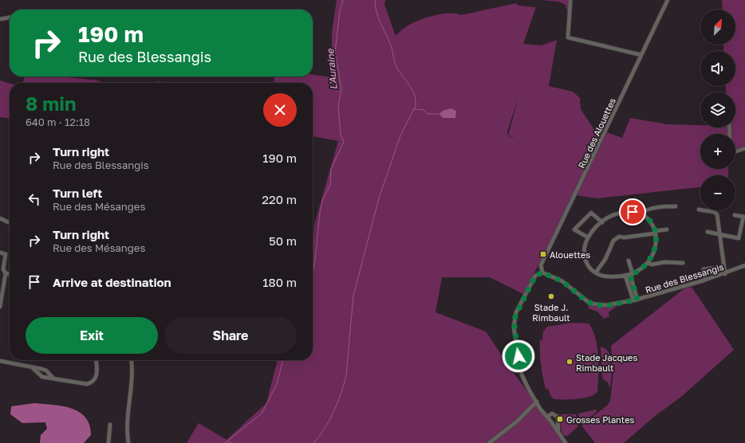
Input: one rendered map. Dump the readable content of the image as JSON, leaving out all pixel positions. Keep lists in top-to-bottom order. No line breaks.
{"streets":{"street":["Rue des Alouettes","Rue des Blessangis"]},"crossings":[["Rue des Alouettes","Rue des Blessangis"]],"water":["L'Auraine"],"places":{"transit":["Alouettes","Grosses Plantes"],"other":["Stade J. Rimbault","Stade Jacques Rimbault"]},"north":"top right","page":{"map_buttons":["+","−"],"turn":["190 m","Rue des Blessangis"],"heading":["8 min","640 m · 12:18"],"list":[{"name":"Turn right","note":"Rue des Blessangis","value":"190 m"},{"name":"Turn left","note":"Rue des Mésanges","value":"220 m"},{"name":"Turn right","note":"Rue des Mésanges","value":"50 m"},{"name":"Arrive at destination","value":"180 m"}],"buttons":["Exit","Share"]}}
